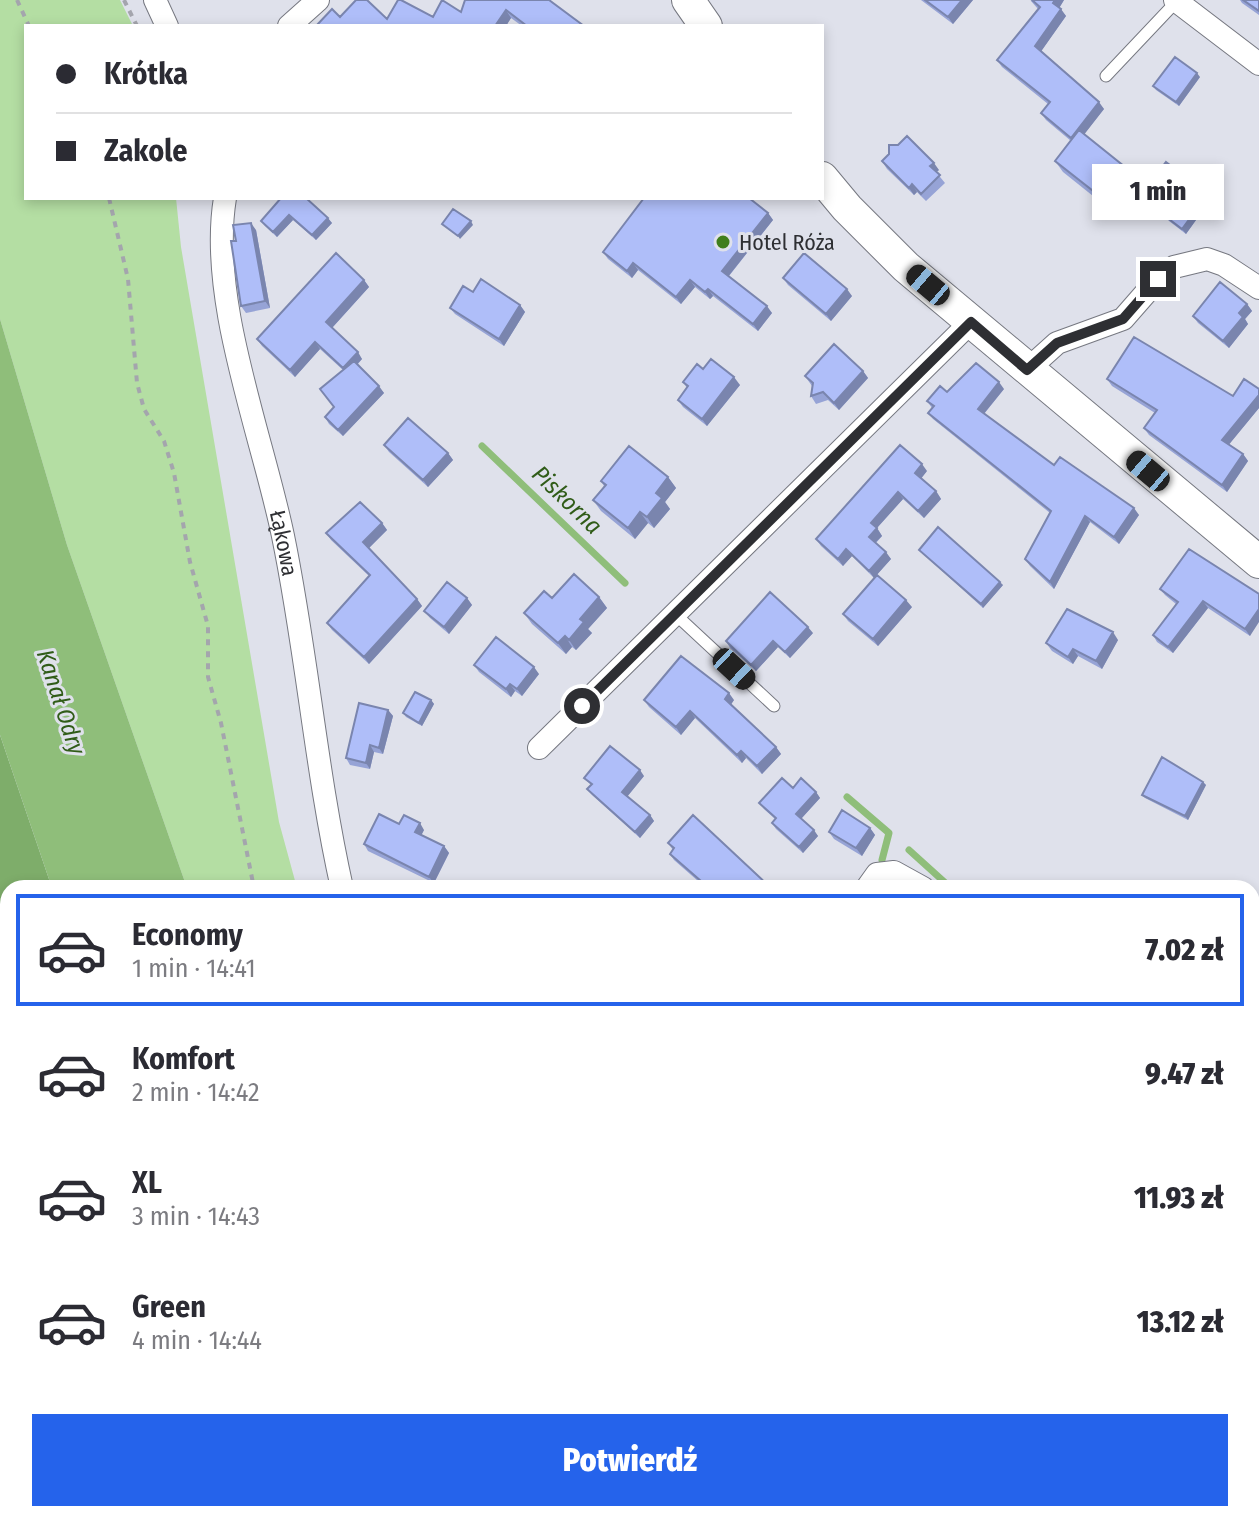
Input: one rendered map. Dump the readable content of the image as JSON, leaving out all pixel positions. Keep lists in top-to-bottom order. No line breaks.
{"streets":{"street":["Łąkowa"]},"water":["Piskorna","Kanał Odry"],"places":["Hotel Róża"],"page":{"banner":["Krótka","Zakole"],"bubble":"1 min","list":[{"name":"Economy","note":"1 min · 14:41","value":"7.02 zł"},{"name":"Komfort","note":"2 min · 14:42","value":"9.47 zł"},{"name":"XL","note":"3 min · 14:43","value":"11.93 zł"},{"name":"Green","note":"4 min · 14:44","value":"13.12 zł"}],"buttons":"Potwierdź"}}
